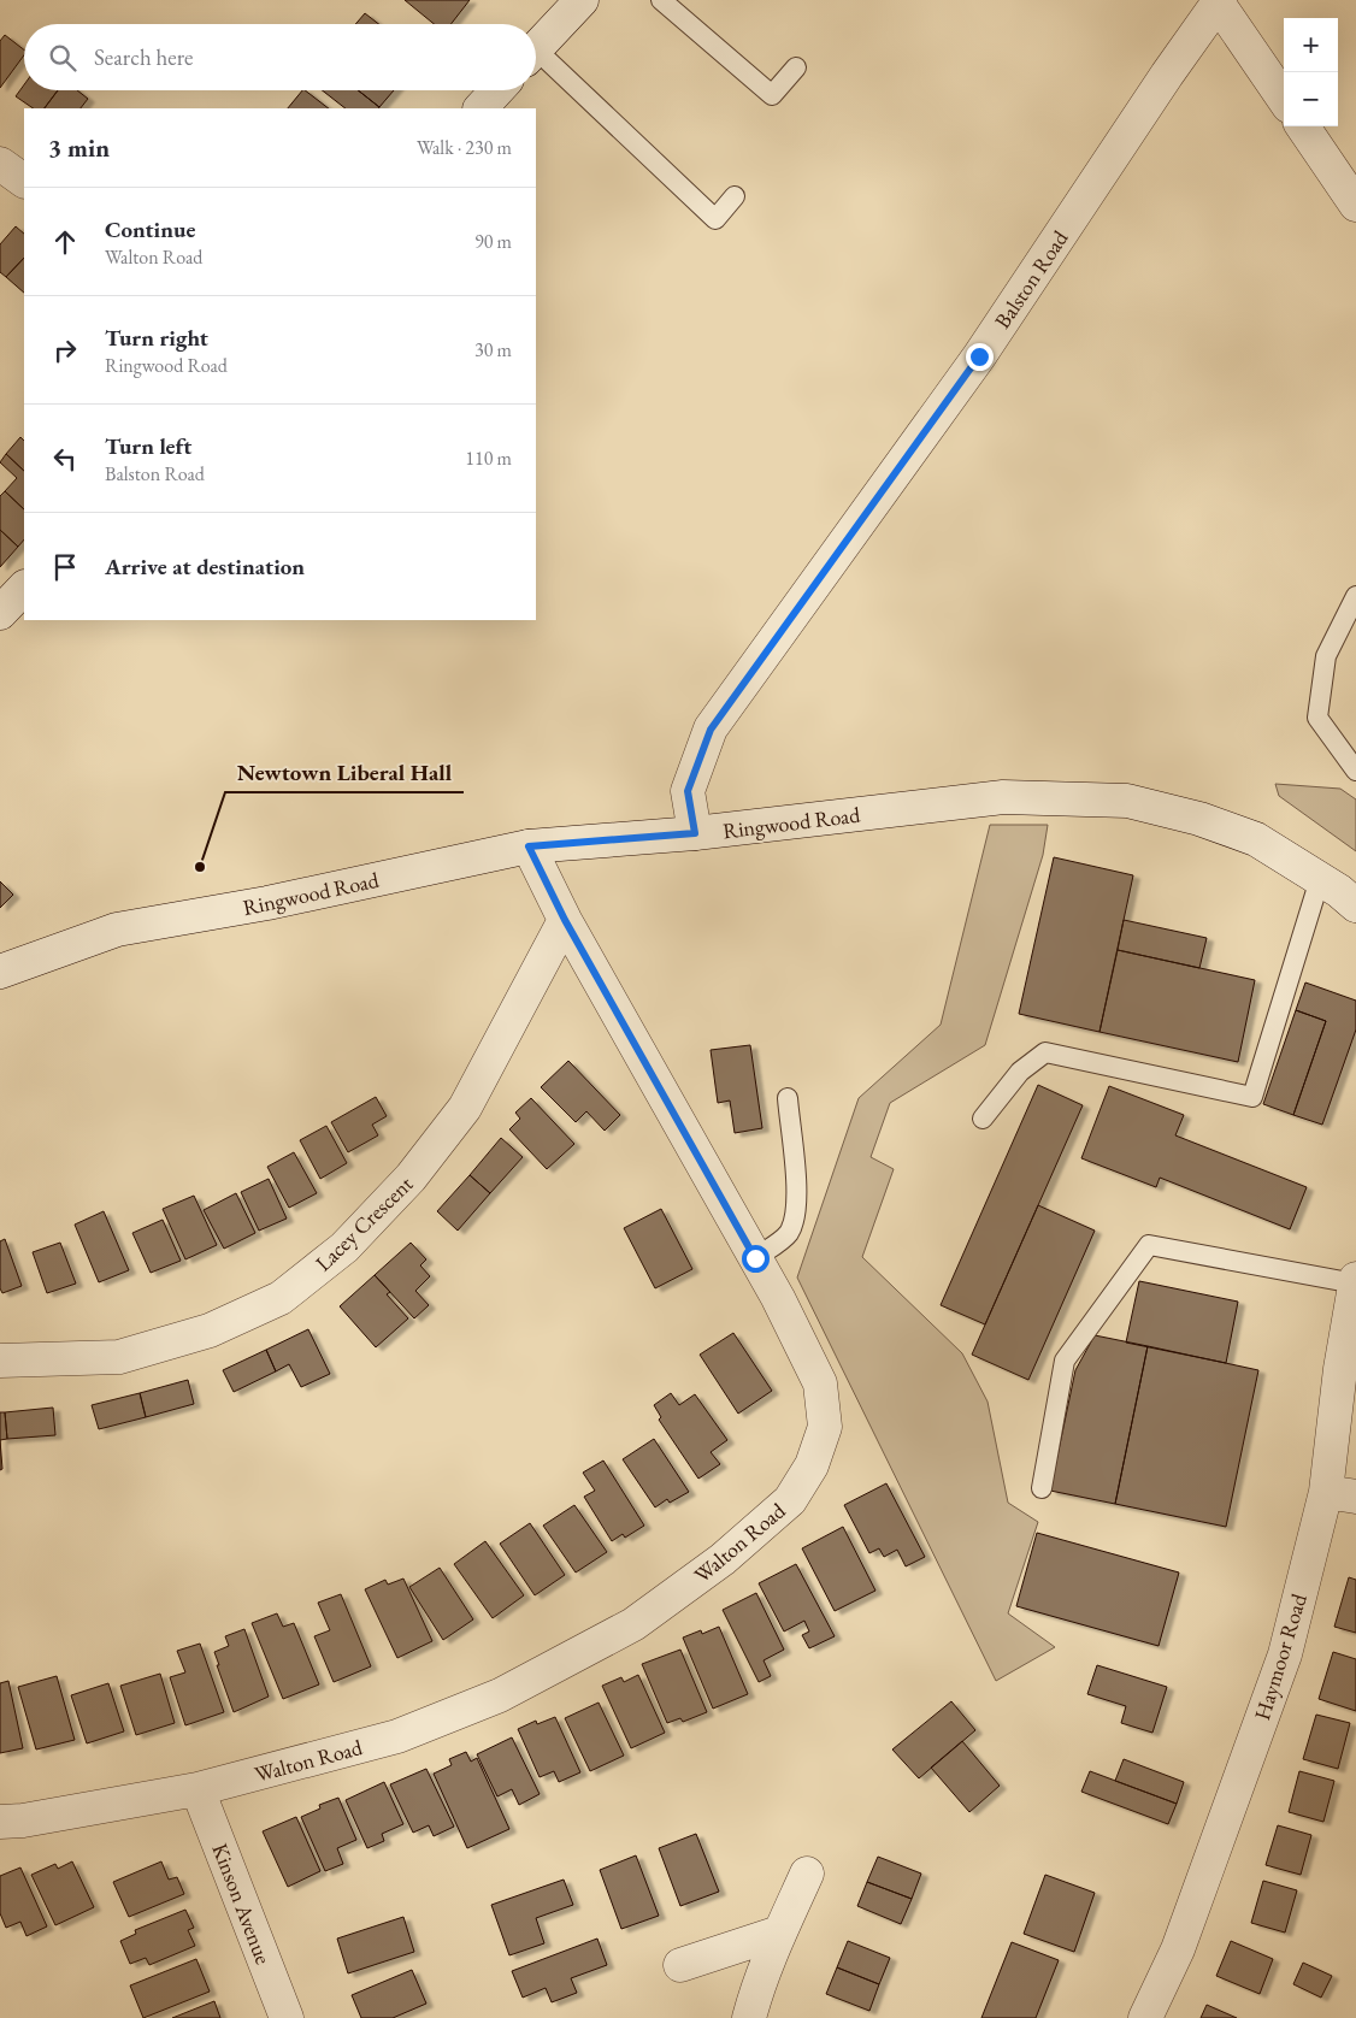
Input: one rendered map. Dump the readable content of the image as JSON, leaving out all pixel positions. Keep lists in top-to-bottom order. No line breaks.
{"streets":{"street":["Balston Road","Ringwood Road","Lacey Crescent","Walton Road","Haymoor Road","Kinson Avenue"]},"crossings":[["Balston Road","Ringwood Road"],["Ringwood Road","Walton Road"],["Lacey Crescent","Walton Road"],["Walton Road","Kinson Avenue"]],"places":["Newtown Liberal Hall"],"page":{"map_buttons":["+","−"],"search":"Search here","heading":["3 min","Walk · 230 m"],"list":[["Continue","Walton Road","90 m"],["Turn right","Ringwood Road","30 m"],["Turn left","Balston Road","110 m"],"Arrive at destination"]}}
